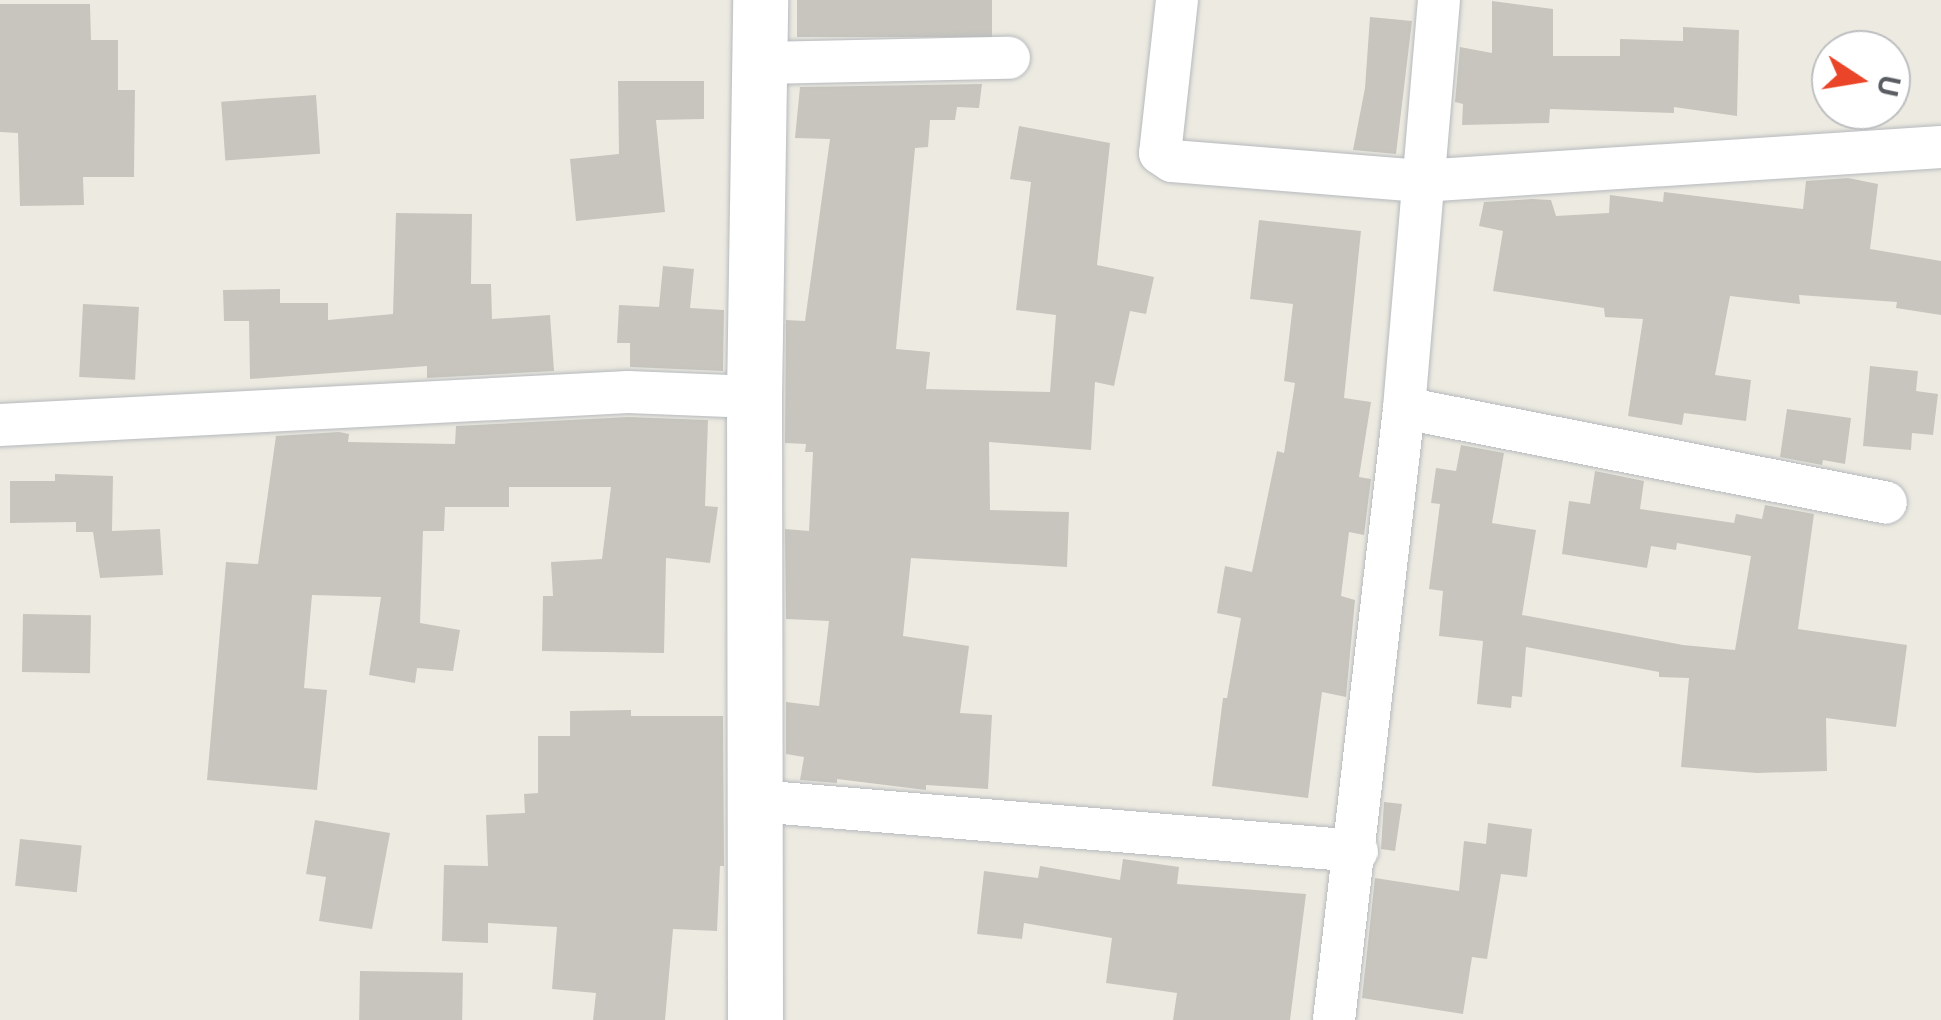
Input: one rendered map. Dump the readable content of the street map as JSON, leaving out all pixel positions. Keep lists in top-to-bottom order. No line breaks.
{"north":"right"}
